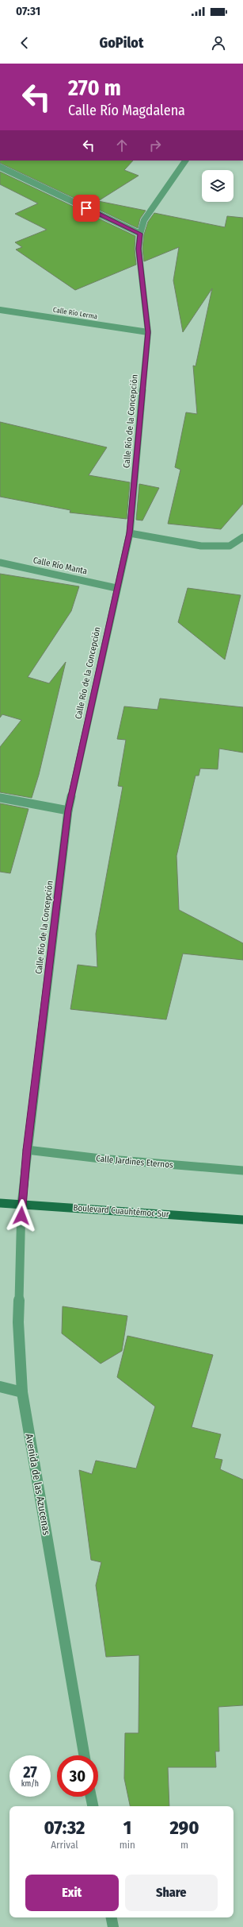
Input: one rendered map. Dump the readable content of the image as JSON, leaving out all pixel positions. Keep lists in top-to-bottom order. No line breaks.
{"streets":{"main road":["Boulevard Cuauhtémoc Sur"],"street":["Calle Río Lerma","Calle Río de la Concepción","Calle Río Manta","Calle Jardines Eternos","Avenida de las Azucenas"]},"crossings":[["Calle Río Lerma","Calle Río de la Concepción"],["Calle Río de la Concepción","Calle Río Manta"],["Calle Río de la Concepción","Calle Jardines Eternos"],["Calle Río de la Concepción","Boulevard Cuauhtémoc Sur"],["Calle Río de la Concepción","Avenida de las Azucenas"],["Boulevard Cuauhtémoc Sur","Avenida de las Azucenas"]],"page":{"status":"07:31","header":"GoPilot","turn":["270 m","Calle Río Magdalena"],"speed":"27 km/h","limit":"30","eta":["07:32","Arrival","1","min","290","m"],"buttons":["Exit","Share"]}}
